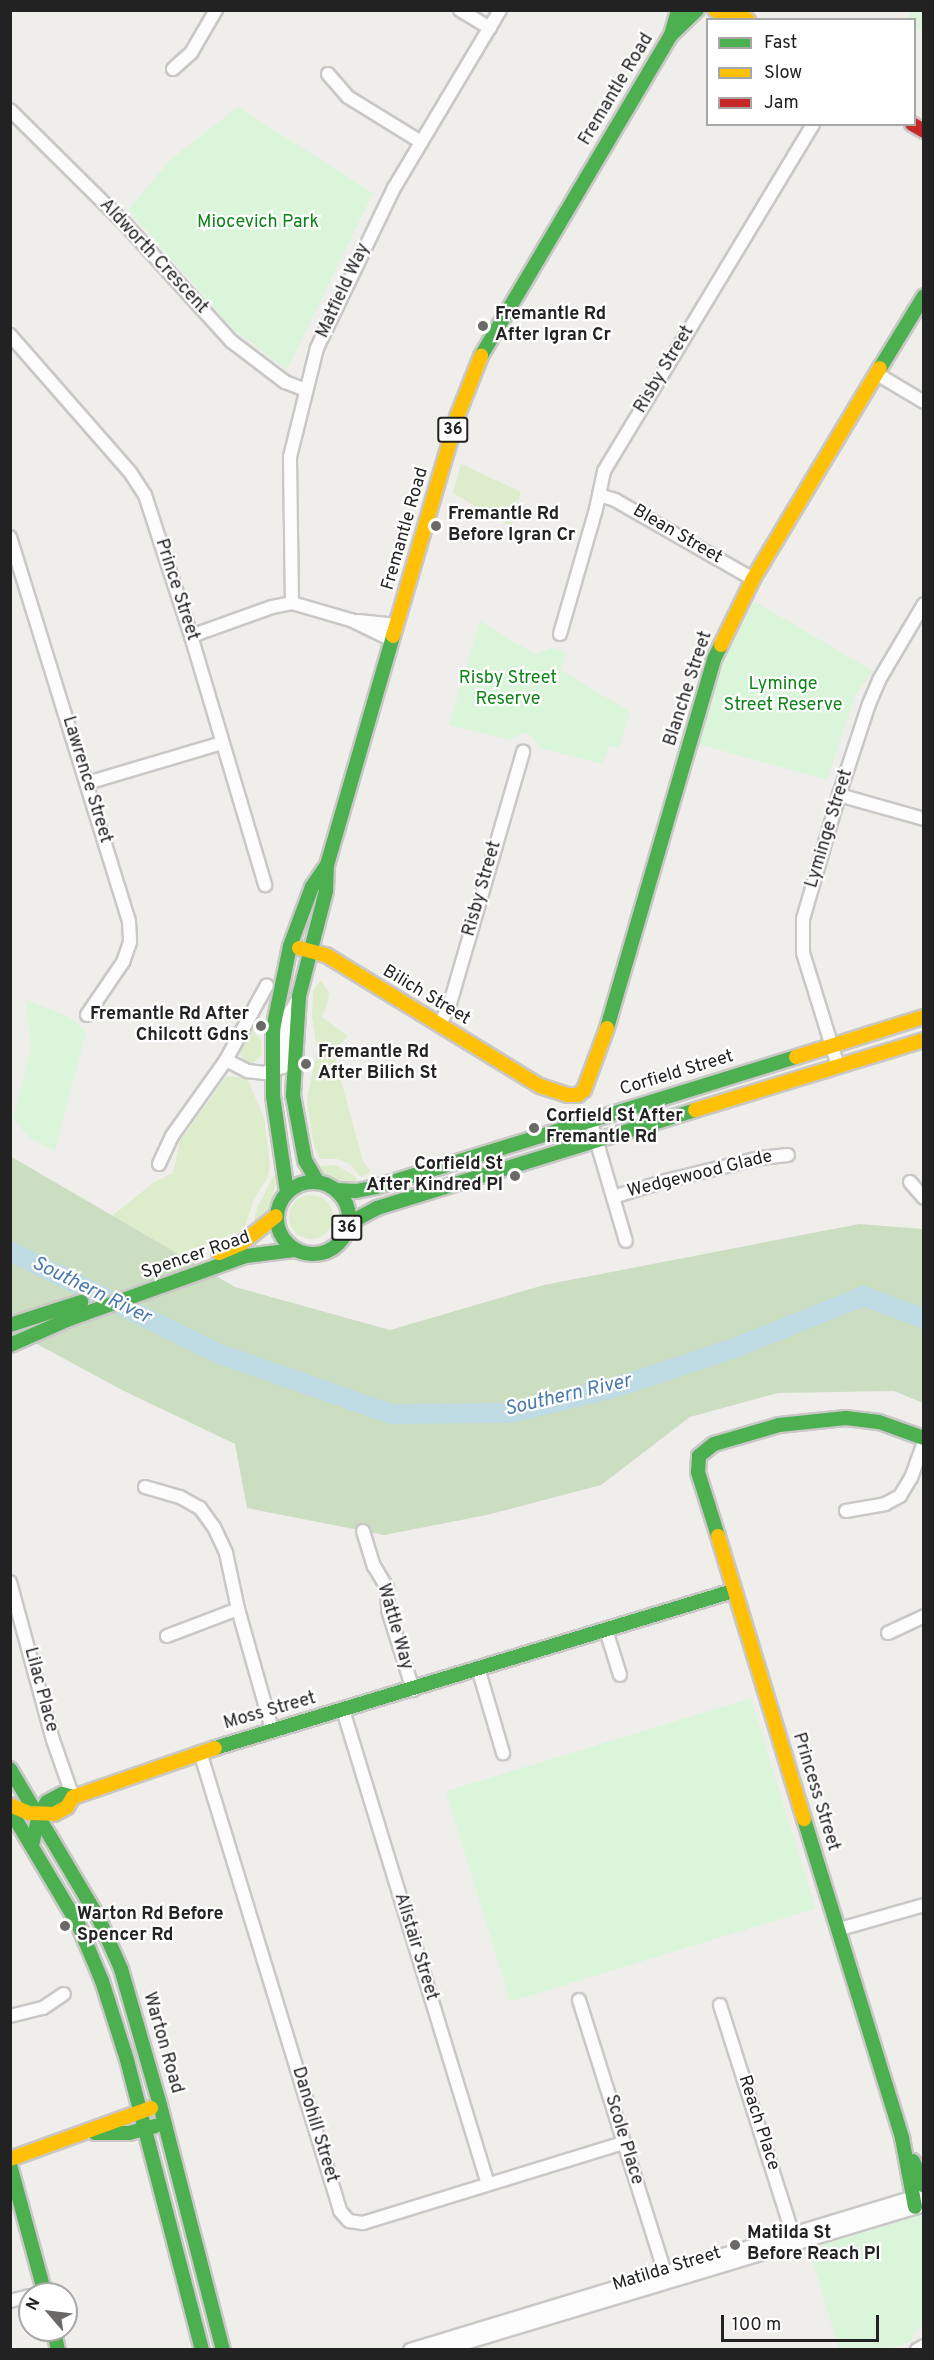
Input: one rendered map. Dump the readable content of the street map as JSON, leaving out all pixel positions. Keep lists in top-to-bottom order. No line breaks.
{"streets":{"main road":["Fremantle Road","36","Blanche Street","Bilich Street","Corfield Street","Spencer Road","Moss Street","Princess Street","Warton Road"],"street":["Aldworth Crescent","Matfield Way","Risby Street","Blean Street","Prince Street","Lawrence Street","Lyminge Street","Wedgewood Glade","Wattle Way","Lilac Place","Alistair Street","Reach Place","Danohill Street","Scole Place","Matilda Street"]},"crossings":[["Fremantle Road","36"],["Fremantle Road","Bilich Street"],["Fremantle Road","Corfield Street"],["Fremantle Road","Spencer Road"],["Aldworth Crescent","Matfield Way"],["Risby Street","Blean Street"],["Risby Street","Bilich Street"],["36","Corfield Street"],["36","Spencer Road"],["Blean Street","Blanche Street"],["Blanche Street","Bilich Street"],["Lyminge Street","Corfield Street"],["Corfield Street","Spencer Road"],["Wattle Way","Moss Street"],["Lilac Place","Moss Street"],["Moss Street","Princess Street"],["Moss Street","Alistair Street"],["Moss Street","Warton Road"],["Moss Street","Danohill Street"],["Princess Street","Matilda Street"],["Alistair Street","Danohill Street"],["Reach Place","Matilda Street"],["Danohill Street","Scole Place"],["Scole Place","Matilda Street"]],"water":["Southern River"],"parks":["Miocevich Park","Risby Street Reserve","Lyminge Street Reserve"],"places":["Fremantle Rd After Igran Cr","Fremantle Rd Before Igran Cr","Fremantle Rd After Chilcott Gdns","Fremantle Rd After Bilich St","Corfield St After Fremantle Rd","Corfield St After Kindred Pl","Warton Rd Before Spencer Rd","Matilda St Before Reach Pl"],"legend":["Fast","Slow","Jam"],"scale_bar":"100 m","north":"top left"}
